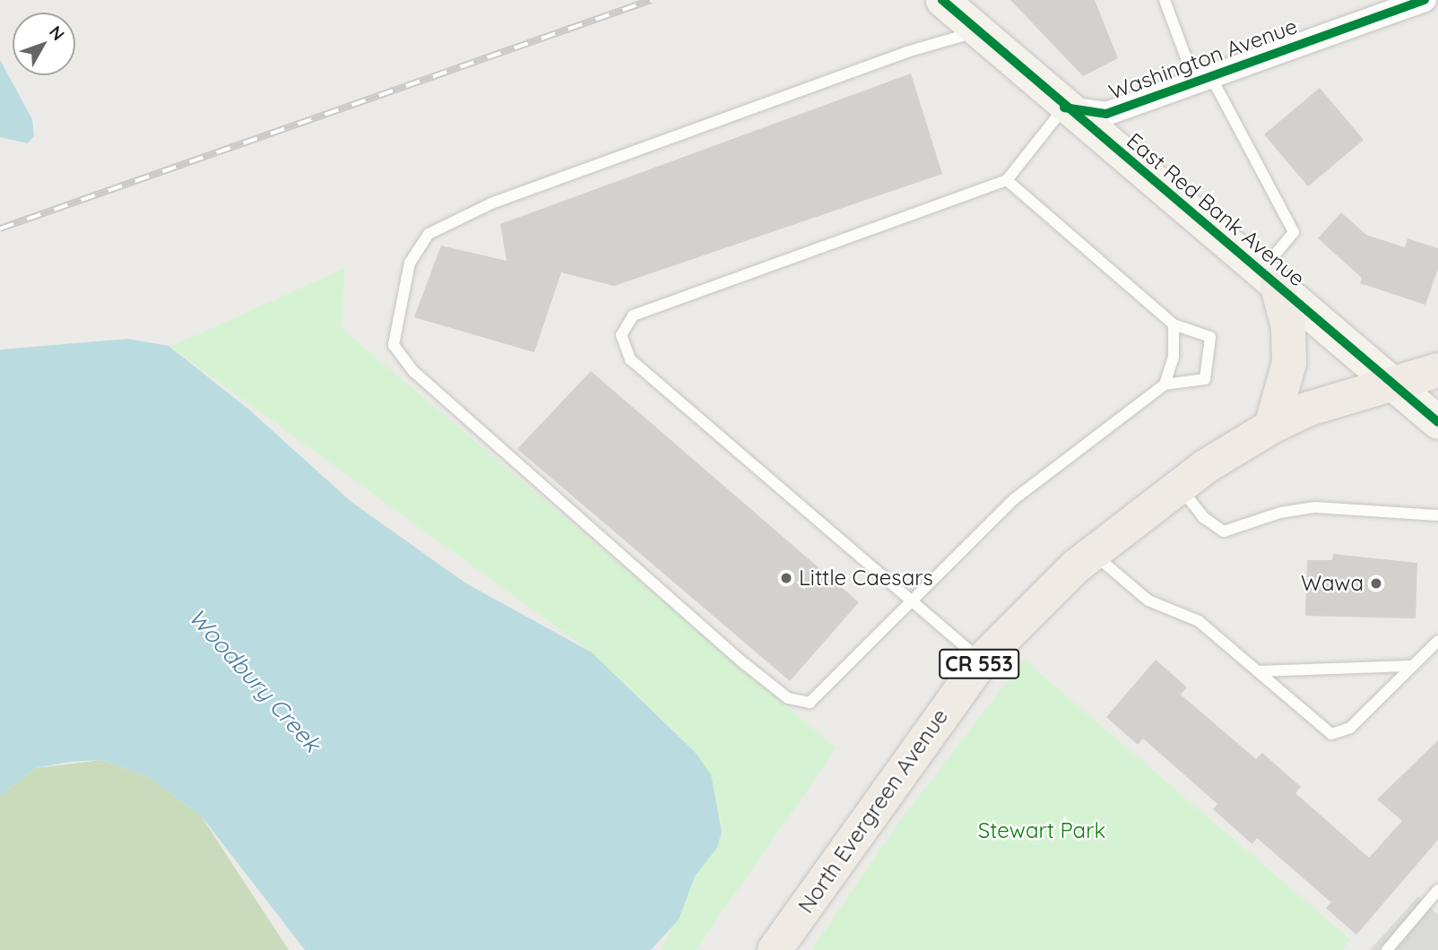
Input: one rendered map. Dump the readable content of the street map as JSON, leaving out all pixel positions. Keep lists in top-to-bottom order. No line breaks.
{"streets":{"main road":["CR 553","North Evergreen Avenue"],"street":["Washington Avenue","East Red Bank Avenue"]},"crossings":[["Washington Avenue","East Red Bank Avenue"],["East Red Bank Avenue","North Evergreen Avenue"]],"water":["Woodbury Creek"],"parks":["Stewart Park"],"places":["Little Caesars","Wawa"],"north":"top right"}
